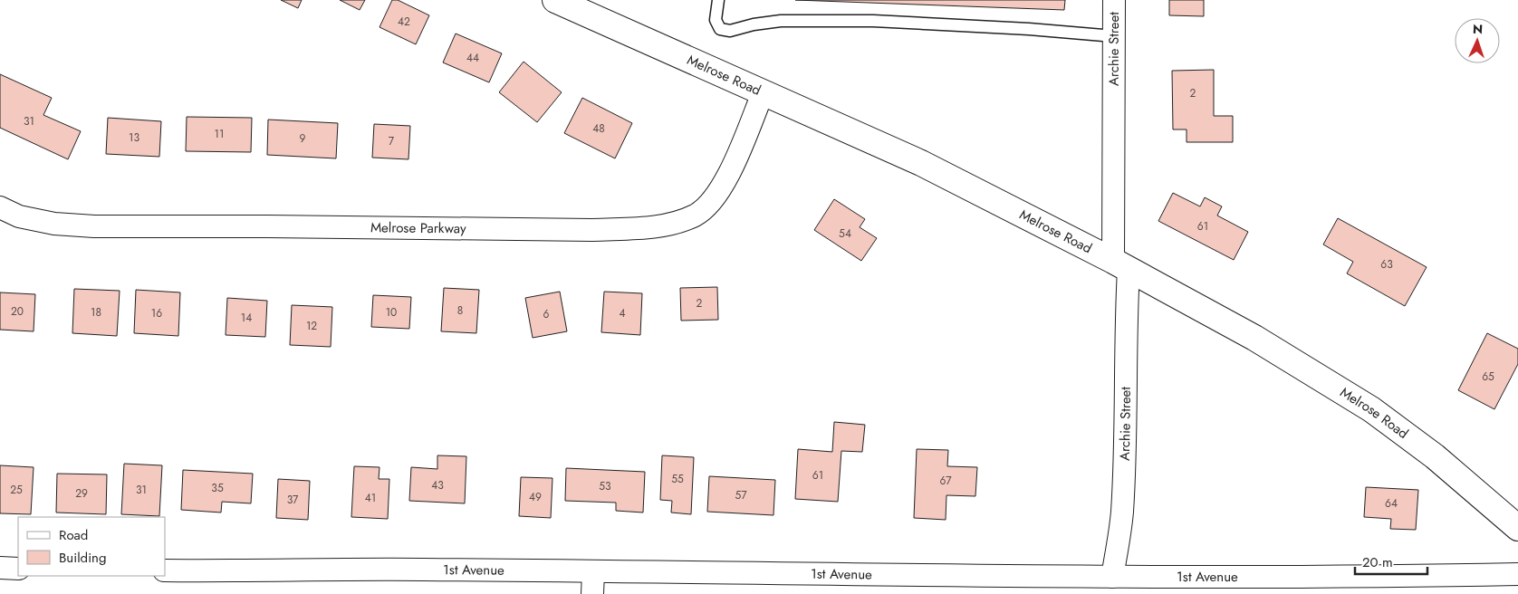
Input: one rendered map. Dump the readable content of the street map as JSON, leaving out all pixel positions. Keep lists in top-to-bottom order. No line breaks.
{"streets":{"street":["Archie Street","Melrose Road","Melrose Parkway","1st Avenue"]},"crossings":[["Archie Street","Melrose Road"],["Archie Street","1st Avenue"],["Melrose Road","Melrose Parkway"]],"house_numbers":["42","44","2","31","48","11","13","9","7","61","54","63","2","8","20","18","10","16","4","6","14","12","65","61","55","67","43","53","35","25","31","29","57","49","41","37","64"],"legend":["Road","Building"],"scale_bar":"20 m","north":"top"}
